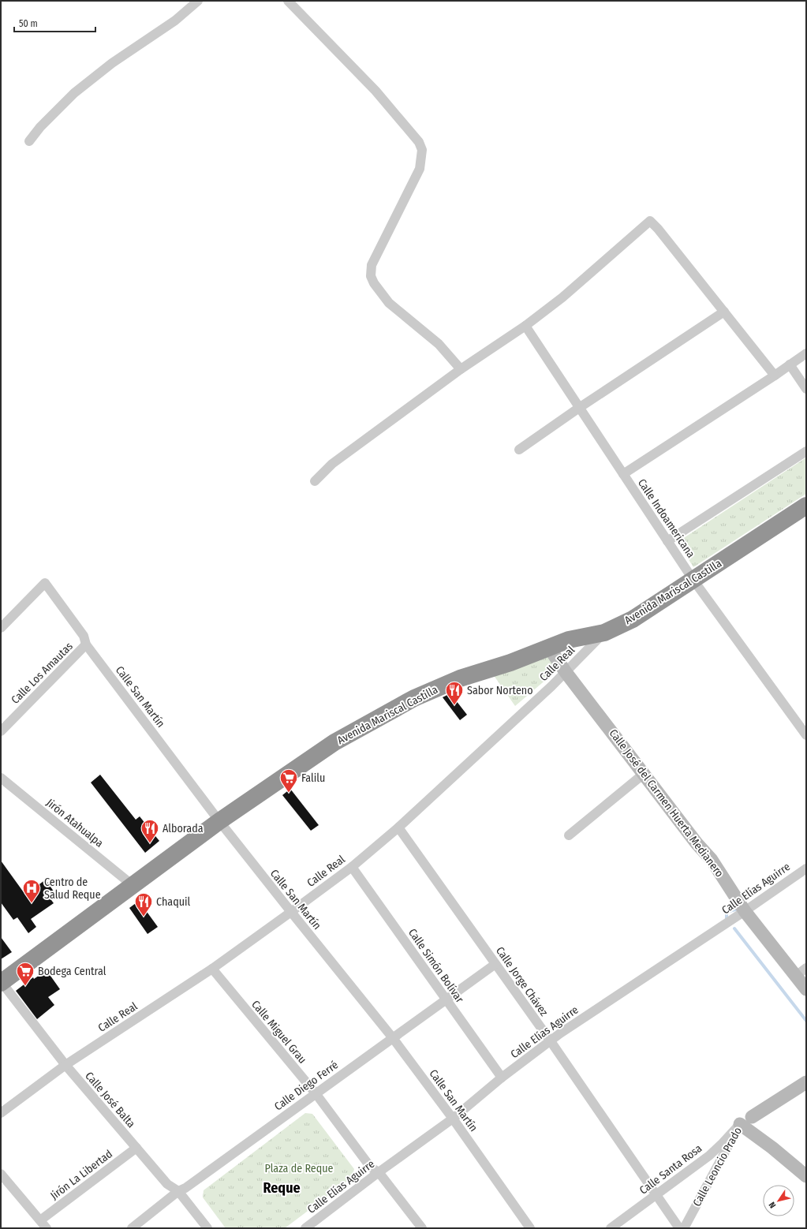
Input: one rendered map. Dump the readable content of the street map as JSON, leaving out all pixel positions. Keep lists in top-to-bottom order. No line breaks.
{"streets":{"highway":["Avenida Mariscal Castilla"],"street":["Calle Indoamericana","Calle Real","Calle Los Amautas","Calle San Martín","Calle José del Carmen Huerta Medianero","Jirón Atahualpa","Calle Elías Aguirre","Calle Simón Bolívar","Calle Jorge Chávez","Calle Miguel Grau","Calle Diego Ferré","Calle José Balta","Calle Leoncio Prado","Calle Santa Rosa","Jirón La Libertad"]},"crossings":[["Calle Indoamericana","Avenida Mariscal Castilla"],["Avenida Mariscal Castilla","Calle Real"],["Avenida Mariscal Castilla","Calle San Martín"],["Avenida Mariscal Castilla","Calle José del Carmen Huerta Medianero"],["Avenida Mariscal Castilla","Jirón Atahualpa"],["Avenida Mariscal Castilla","Calle José Balta"],["Calle Real","Calle San Martín"],["Calle Real","Calle José del Carmen Huerta Medianero"],["Calle Real","Calle Simón Bolívar"],["Calle Real","Calle Jorge Chávez"],["Calle Real","Calle Miguel Grau"],["Calle Real","Calle José Balta"],["Calle Los Amautas","Calle San Martín"],["Calle San Martín","Calle Elías Aguirre"],["Calle San Martín","Calle Diego Ferré"],["Calle José del Carmen Huerta Medianero","Calle Elías Aguirre"],["Calle Elías Aguirre","Calle Simón Bolívar"],["Calle Elías Aguirre","Calle Jorge Chávez"],["Calle Elías Aguirre","Calle Miguel Grau"],["Calle Simón Bolívar","Calle Diego Ferré"],["Calle Jorge Chávez","Calle Diego Ferré"],["Calle Jorge Chávez","Calle Leoncio Prado"],["Calle Jorge Chávez","Calle Santa Rosa"],["Calle Miguel Grau","Calle Diego Ferré"],["Calle Diego Ferré","Calle José Balta"],["Calle José Balta","Jirón La Libertad"],["Calle Leoncio Prado","Calle Santa Rosa"]],"districts":["Reque"],"parks":["Plaza de Reque"],"places":{"restaurant":["Sabor Norteno","Alborada","Chaquil"],"supermarket":["Falilu","Bodega Central"],"hospital":["Centro de Salud Reque"]},"scale_bar":"50 m","north":"bottom left"}
